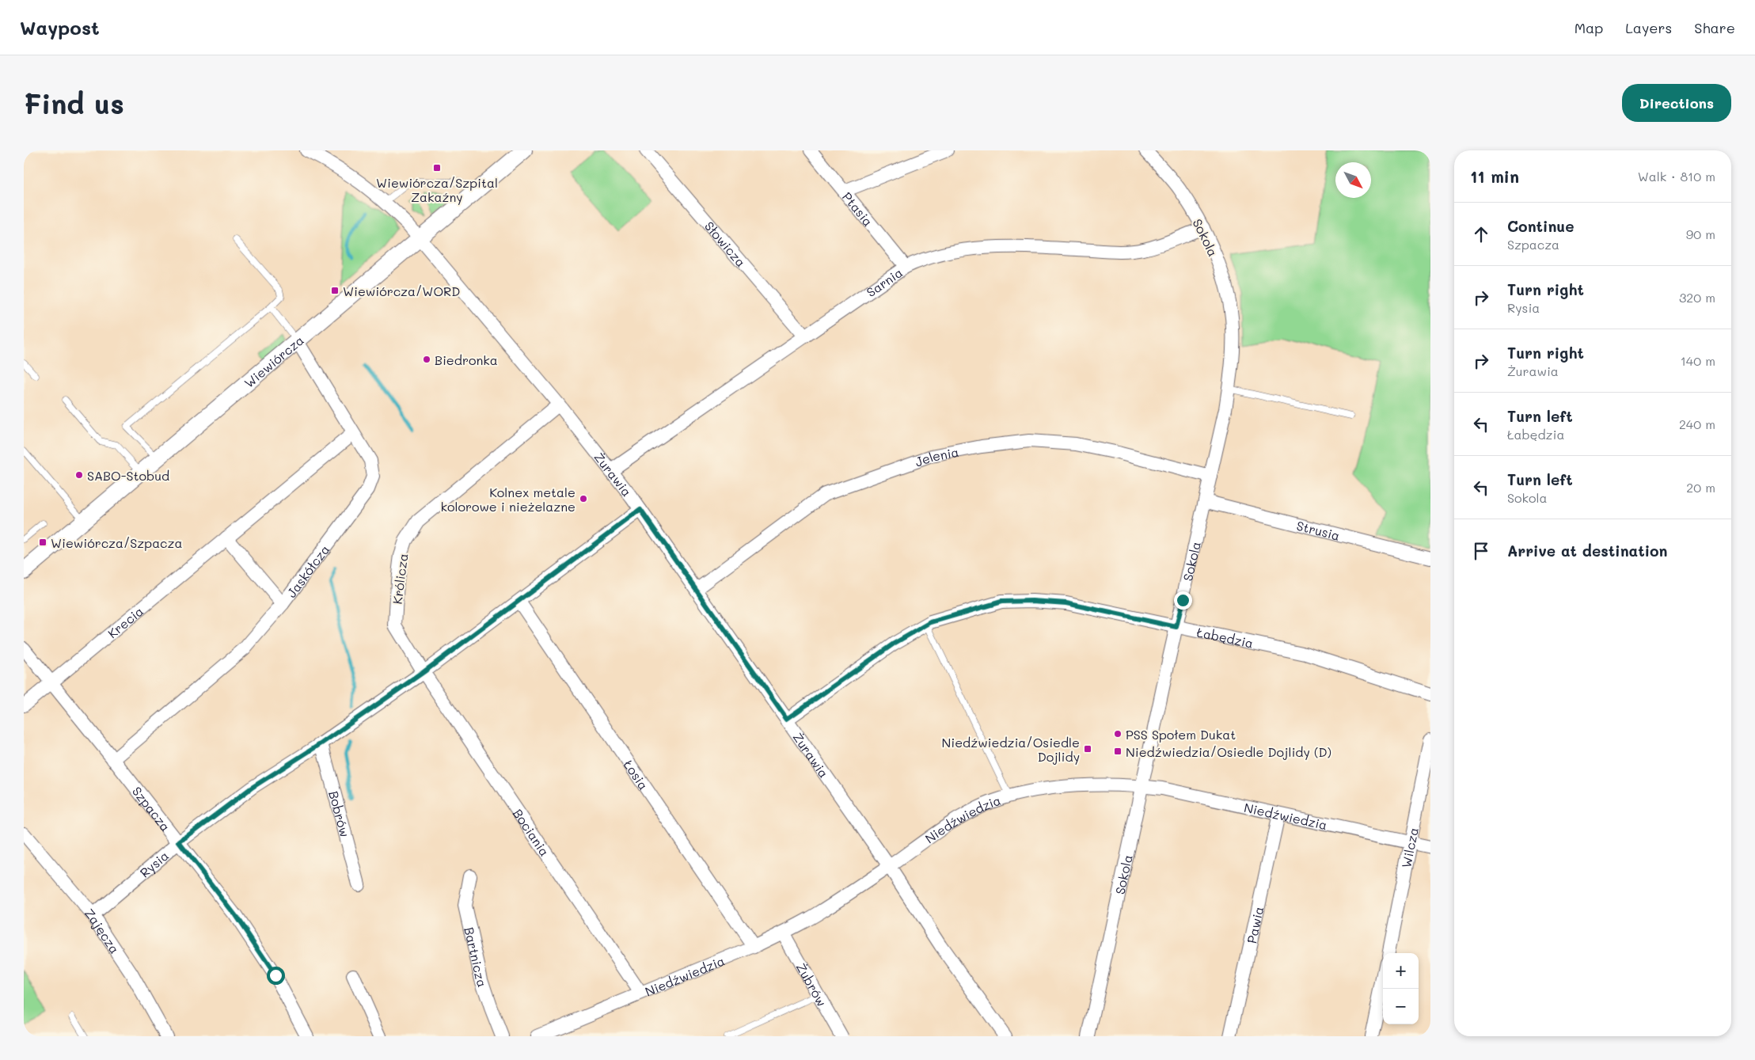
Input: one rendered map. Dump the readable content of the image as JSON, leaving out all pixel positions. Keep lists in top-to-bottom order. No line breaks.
{"streets":{"street":["Ptasia","Sokola","Słowicza","Sarnia","Wiewiórcza","Jelenia","Żurawia","Strusia","Jaskółcza","Królicza","Krecia","Łabędzia","Łosia","Szpacza","Bobrów","Niedźwiedzia","Bociania","Wilcza","Rysia","Pawia","Zajęcza","Bartnicza","Żubrów"]},"crossings":[["Ptasia","Sarnia"],["Sokola","Sarnia"],["Sokola","Jelenia"],["Sokola","Strusia"],["Sokola","Łabędzia"],["Sokola","Niedźwiedzia"],["Słowicza","Sarnia"],["Sarnia","Żurawia"],["Wiewiórcza","Żurawia"],["Wiewiórcza","Jaskółcza"],["Jelenia","Żurawia"],["Żurawia","Królicza"],["Żurawia","Łabędzia"],["Żurawia","Niedźwiedzia"],["Żurawia","Rysia"],["Jaskółcza","Krecia"],["Jaskółcza","Szpacza"],["Królicza","Bociania"],["Królicza","Rysia"],["Krecia","Szpacza"],["Łosia","Niedźwiedzia"],["Łosia","Rysia"],["Szpacza","Rysia"],["Bobrów","Rysia"],["Niedźwiedzia","Bociania"],["Niedźwiedzia","Wilcza"],["Niedźwiedzia","Pawia"],["Niedźwiedzia","Żubrów"],["Bociania","Rysia"],["Rysia","Zajęcza"]],"places":{"transit":["Wiewiórcza/Szpital Zakaźny","Wiewiórcza/WORD","Wiewiórcza/Szpacza","Niedźwiedzia/Osiedle Dojlidy","Niedźwiedzia/Osiedle Dojlidy (D)"],"other":["Biedronka","SABO-Stobud","Kolnex metale kolorowe i nieżelazne","PSS Społem Dukat"]},"north":"bottom right","page":{"header":"Waypost","nav":["Map","Layers","Share"],"buttons":"Directions","title":"Find us","heading":["11 min","Walk · 810 m"],"list":[["Continue","Szpacza","90 m"],["Turn right","Rysia","320 m"],["Turn right","Żurawia","140 m"],["Turn left","Łabędzia","240 m"],["Turn left","Sokola","20 m"],"Arrive at destination"],"map_buttons":["+","−"]}}
